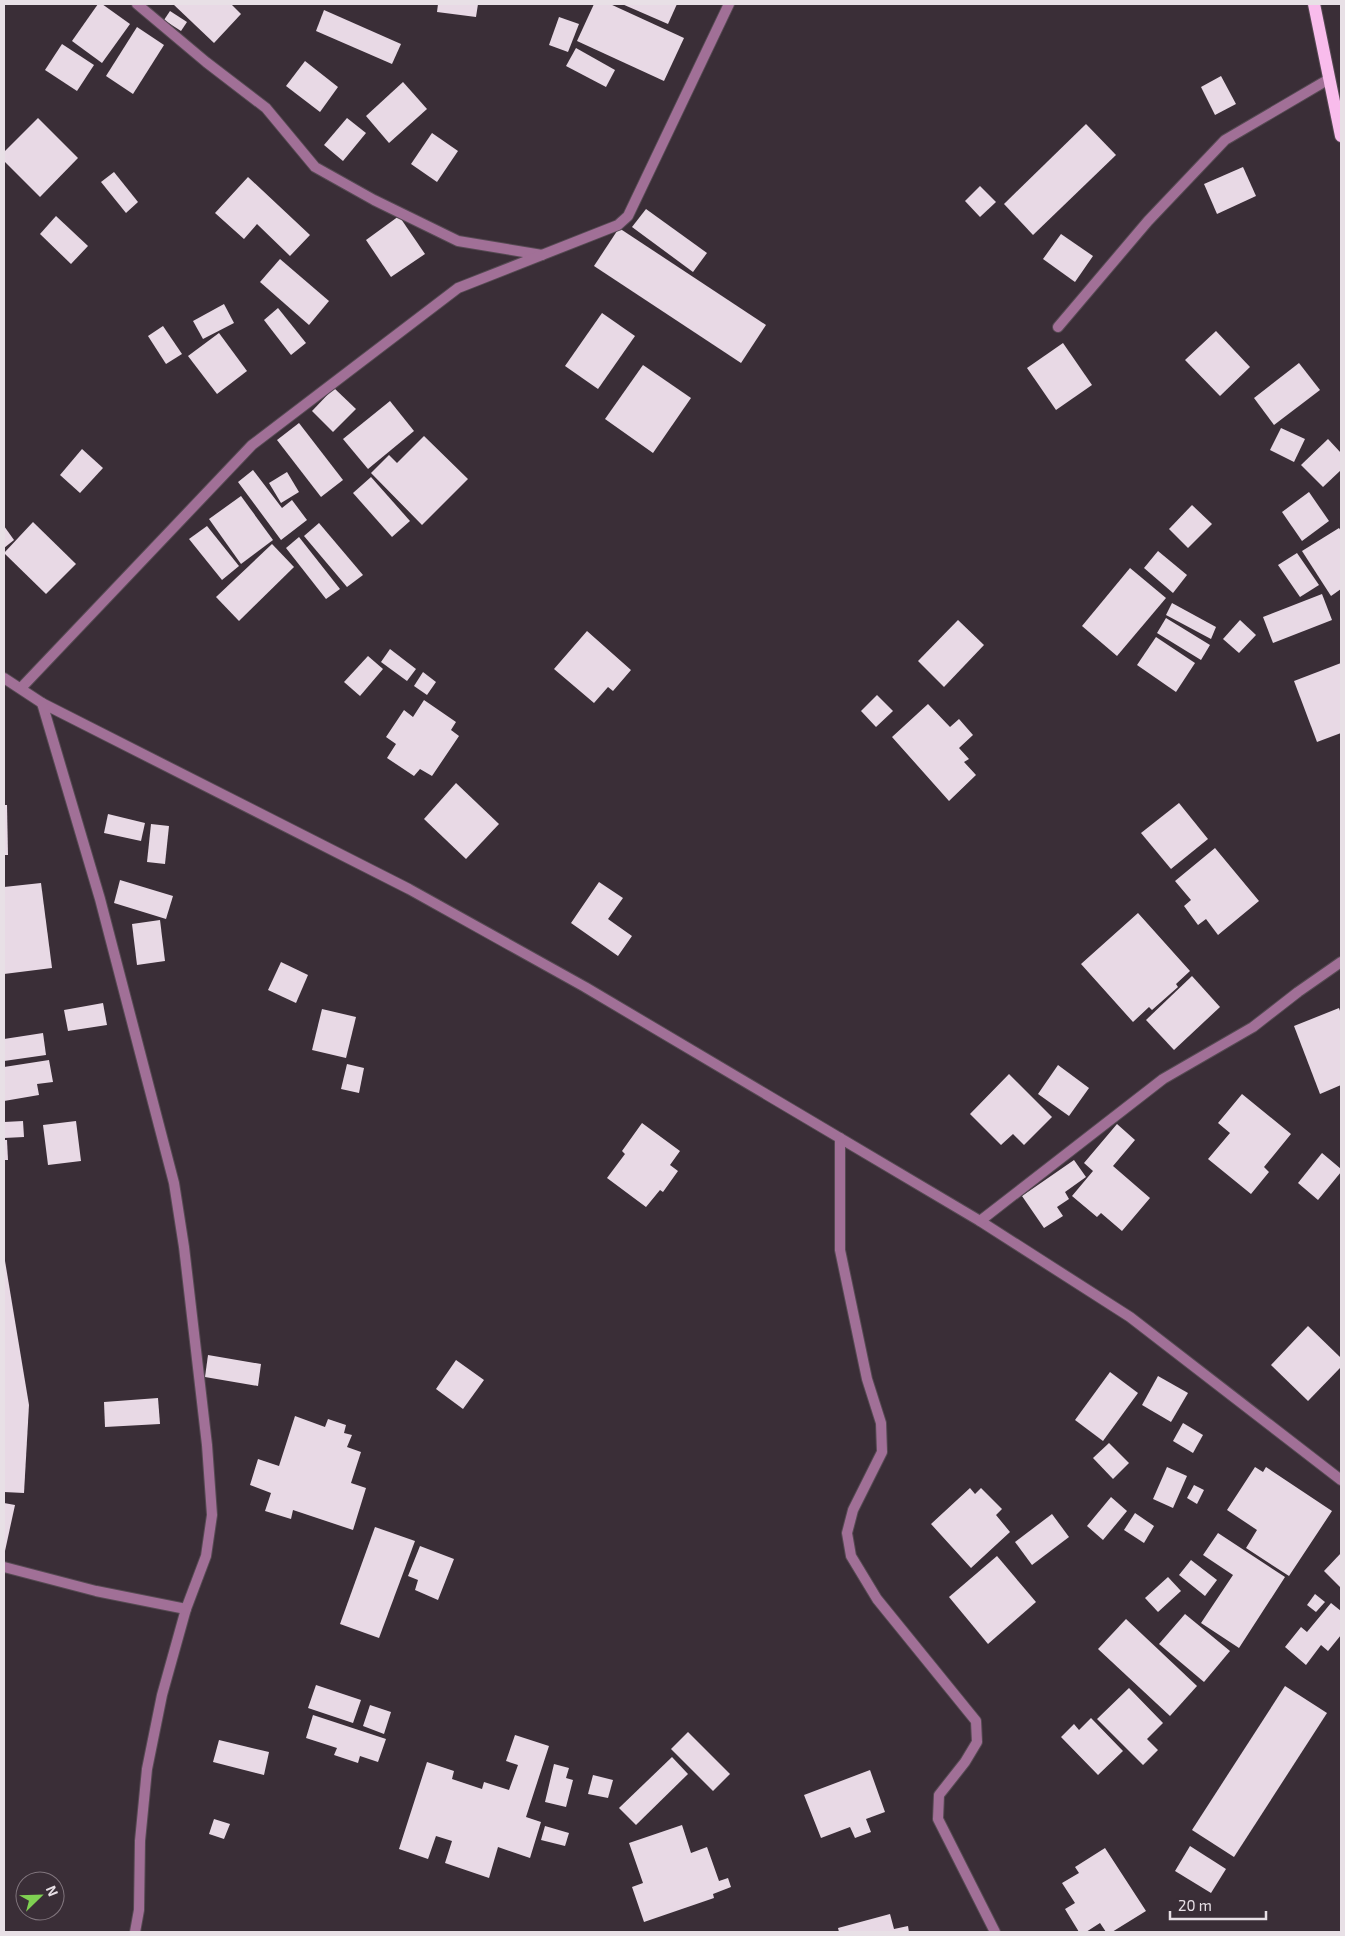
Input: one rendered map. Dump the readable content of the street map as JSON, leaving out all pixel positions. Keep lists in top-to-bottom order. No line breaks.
{"scale_bar":"20 m","north":"top right"}
